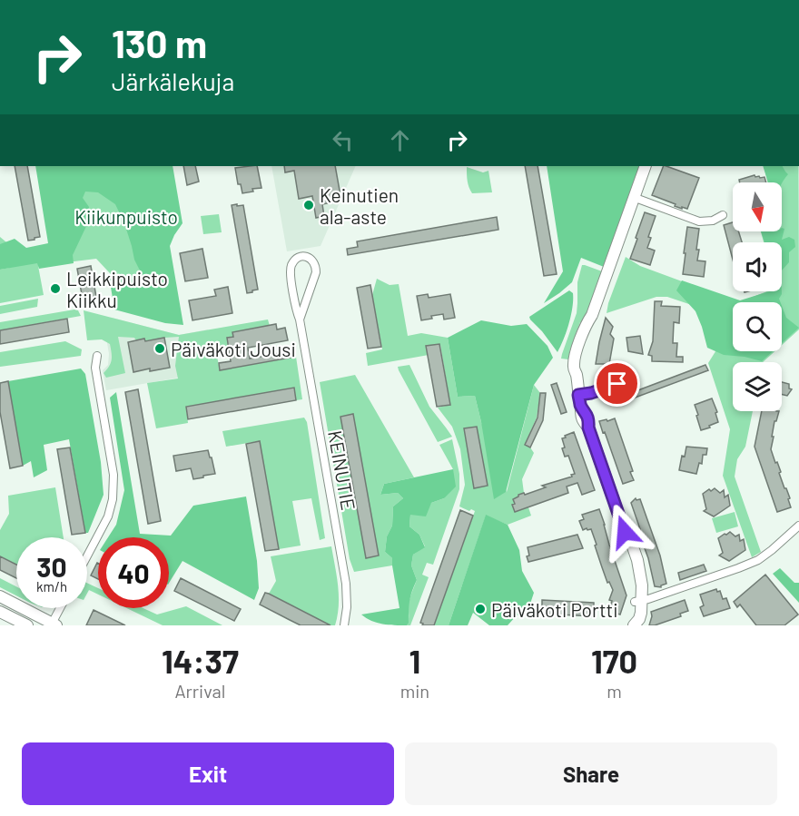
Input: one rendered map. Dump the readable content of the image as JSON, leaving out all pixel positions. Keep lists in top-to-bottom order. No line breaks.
{"streets":{"street":["KEINUTIE"]},"parks":["Kiikunpuisto"],"places":["Keinutien ala-aste","Leikkipuisto Kiikku","Päiväkoti Jousi","Päiväkoti Portti"],"north":"bottom","page":{"turn":["130 m","Järkälekuja"],"speed":"30 km/h","limit":"40","eta":["14:37","Arrival","1","min","170","m"],"buttons":["Exit","Share"]}}
